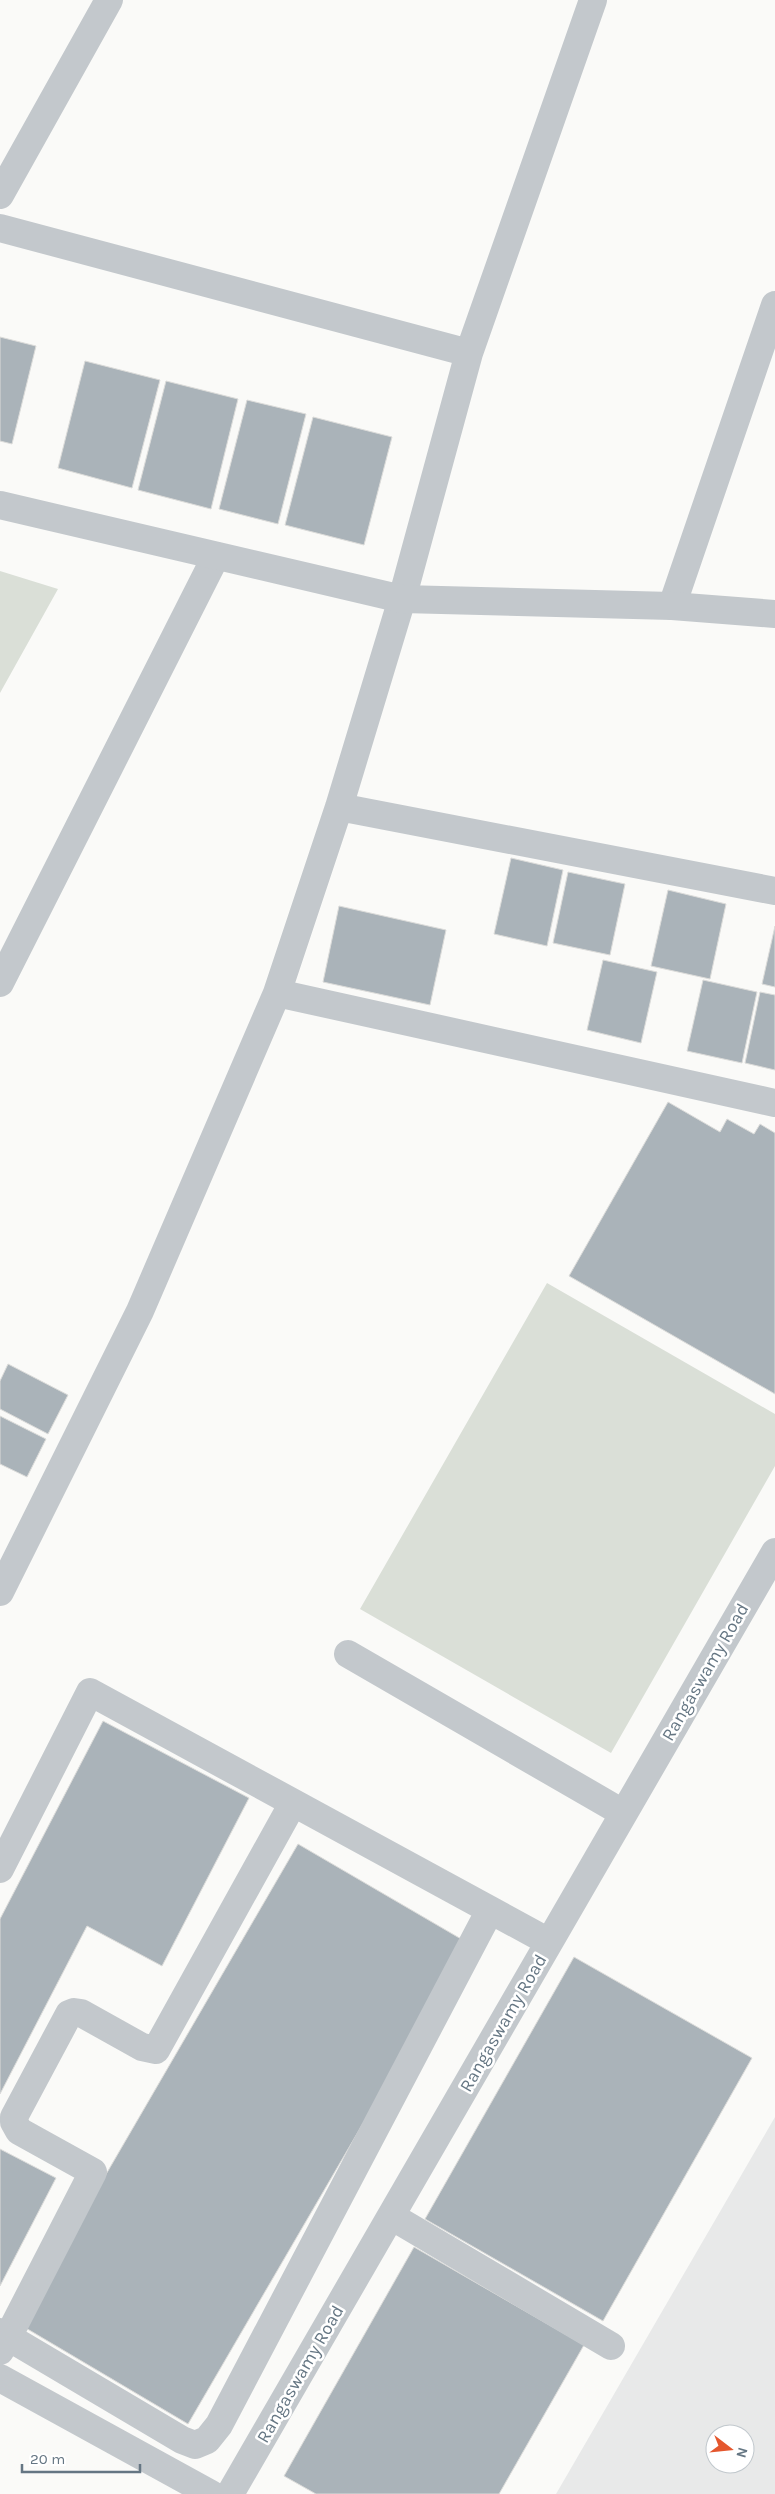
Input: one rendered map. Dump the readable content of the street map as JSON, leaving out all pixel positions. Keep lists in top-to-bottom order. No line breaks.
{"streets":{"street":["Rangaswamy Road"]},"scale_bar":"20 m","north":"right"}
